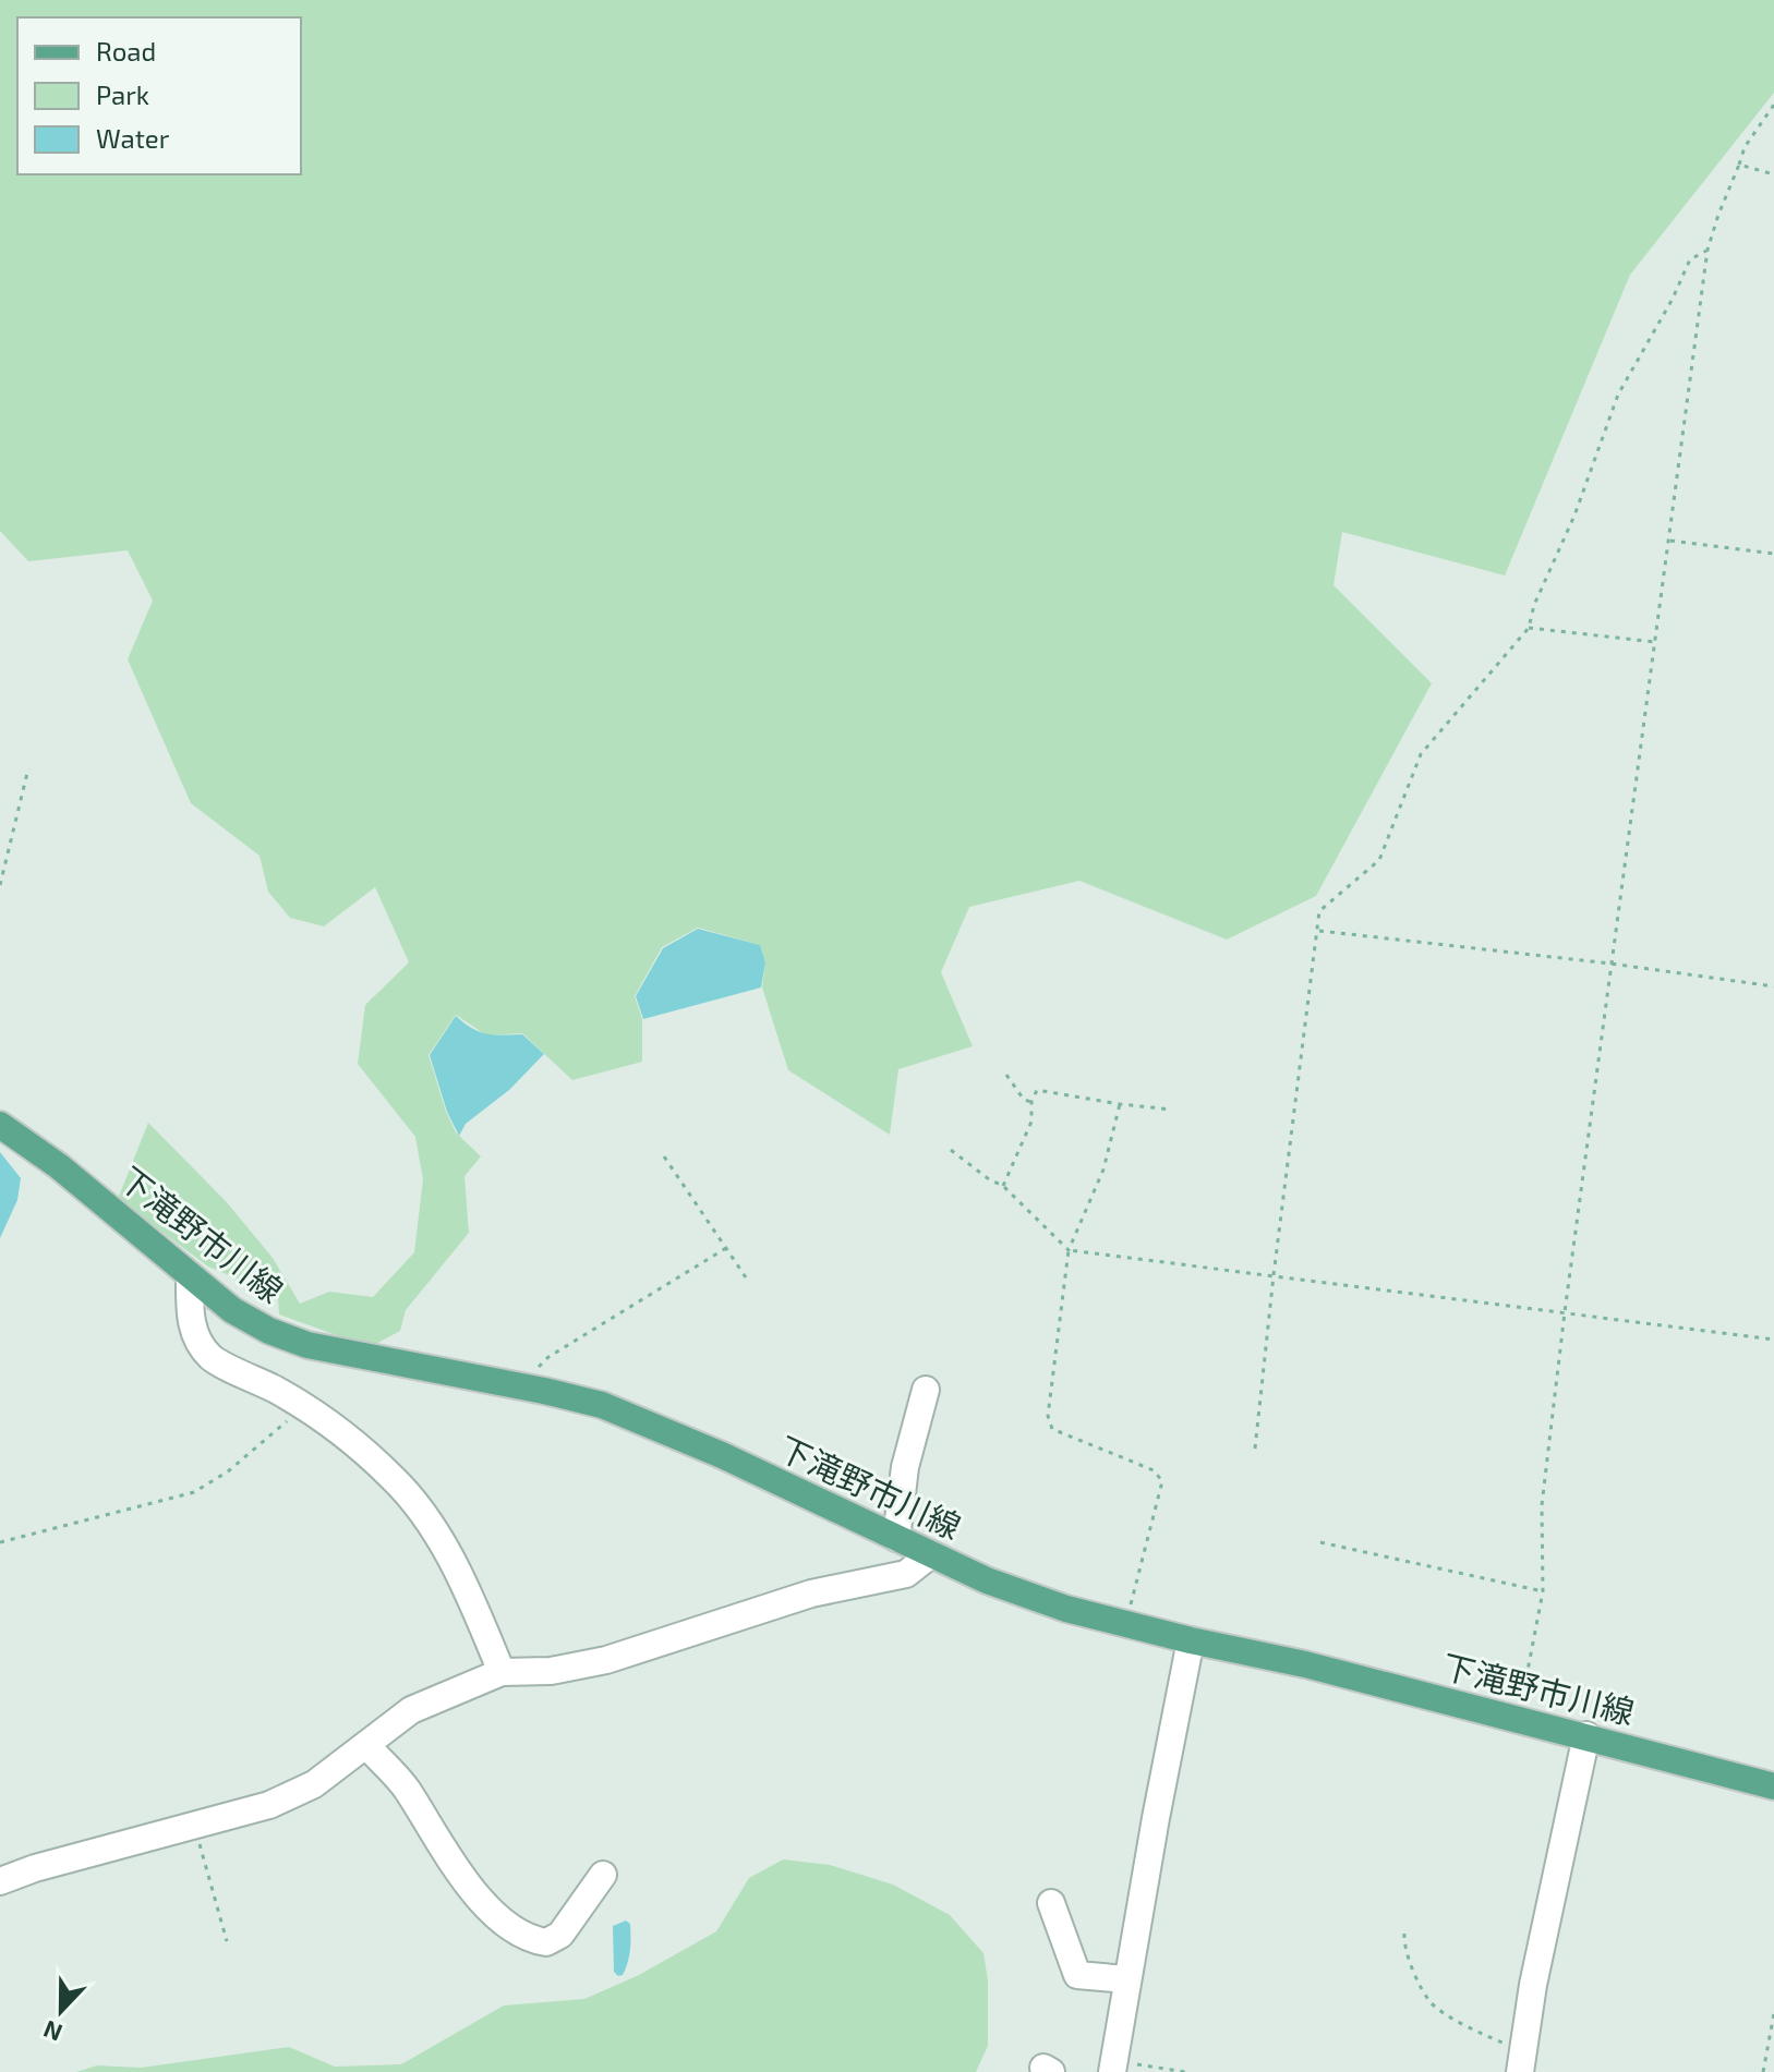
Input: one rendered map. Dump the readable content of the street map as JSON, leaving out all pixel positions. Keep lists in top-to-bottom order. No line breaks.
{"streets":{"main road":["下滝野市川線"]},"legend":["Road","Park","Water"],"north":"bottom"}
